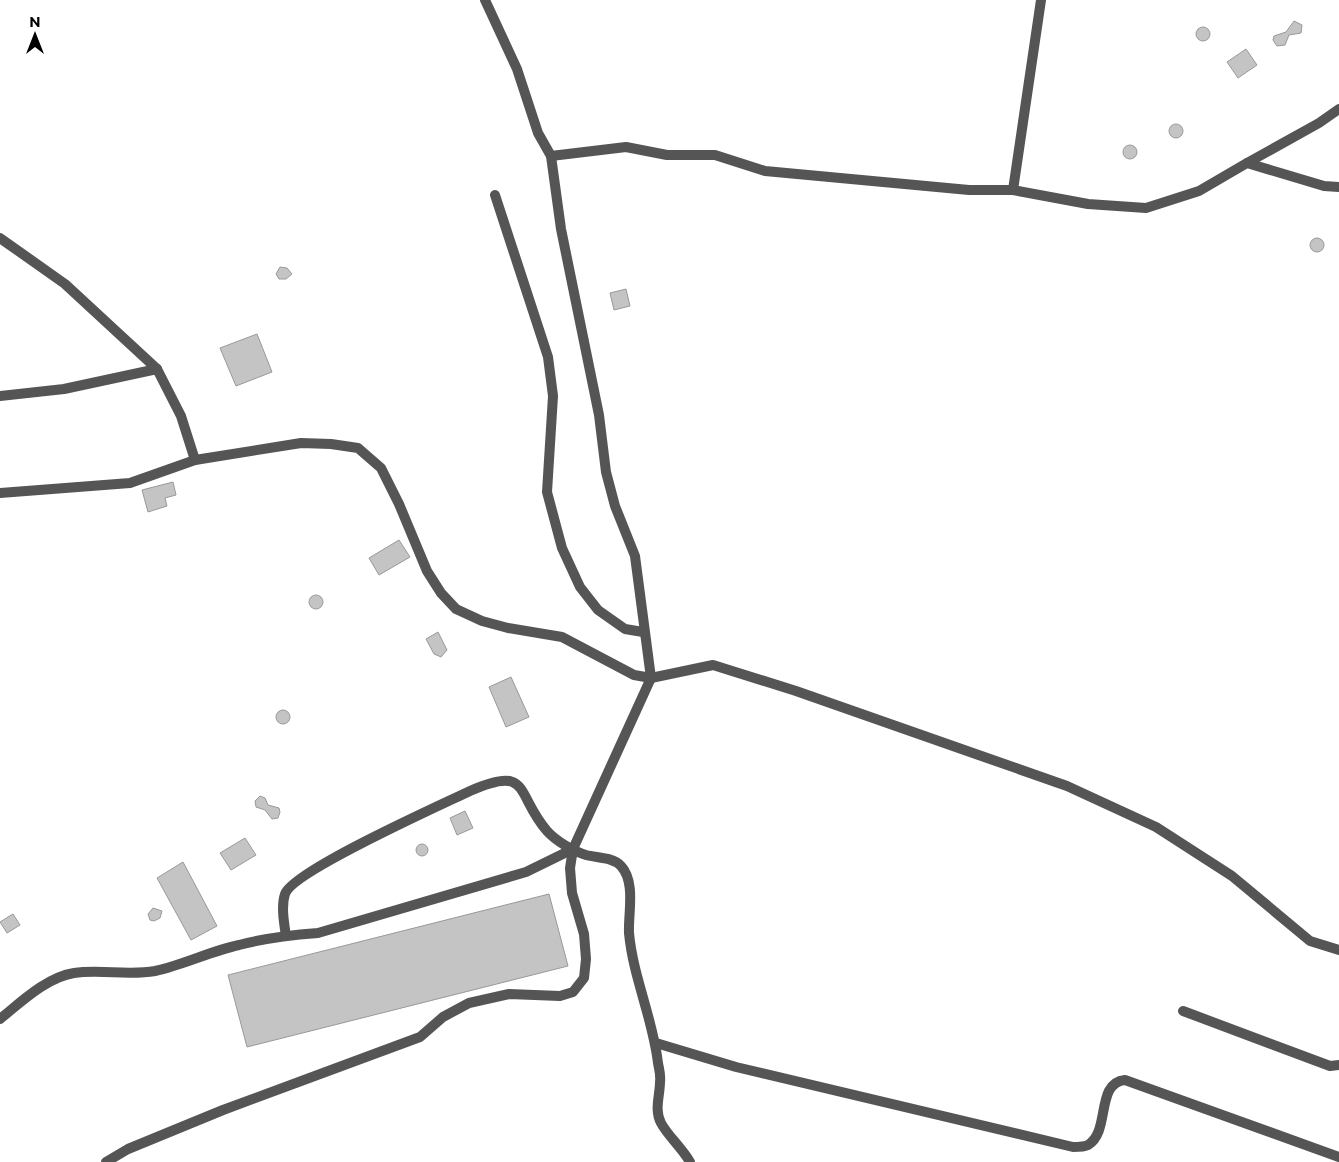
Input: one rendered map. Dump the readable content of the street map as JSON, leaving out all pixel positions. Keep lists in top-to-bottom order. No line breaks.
{"north":"top"}
